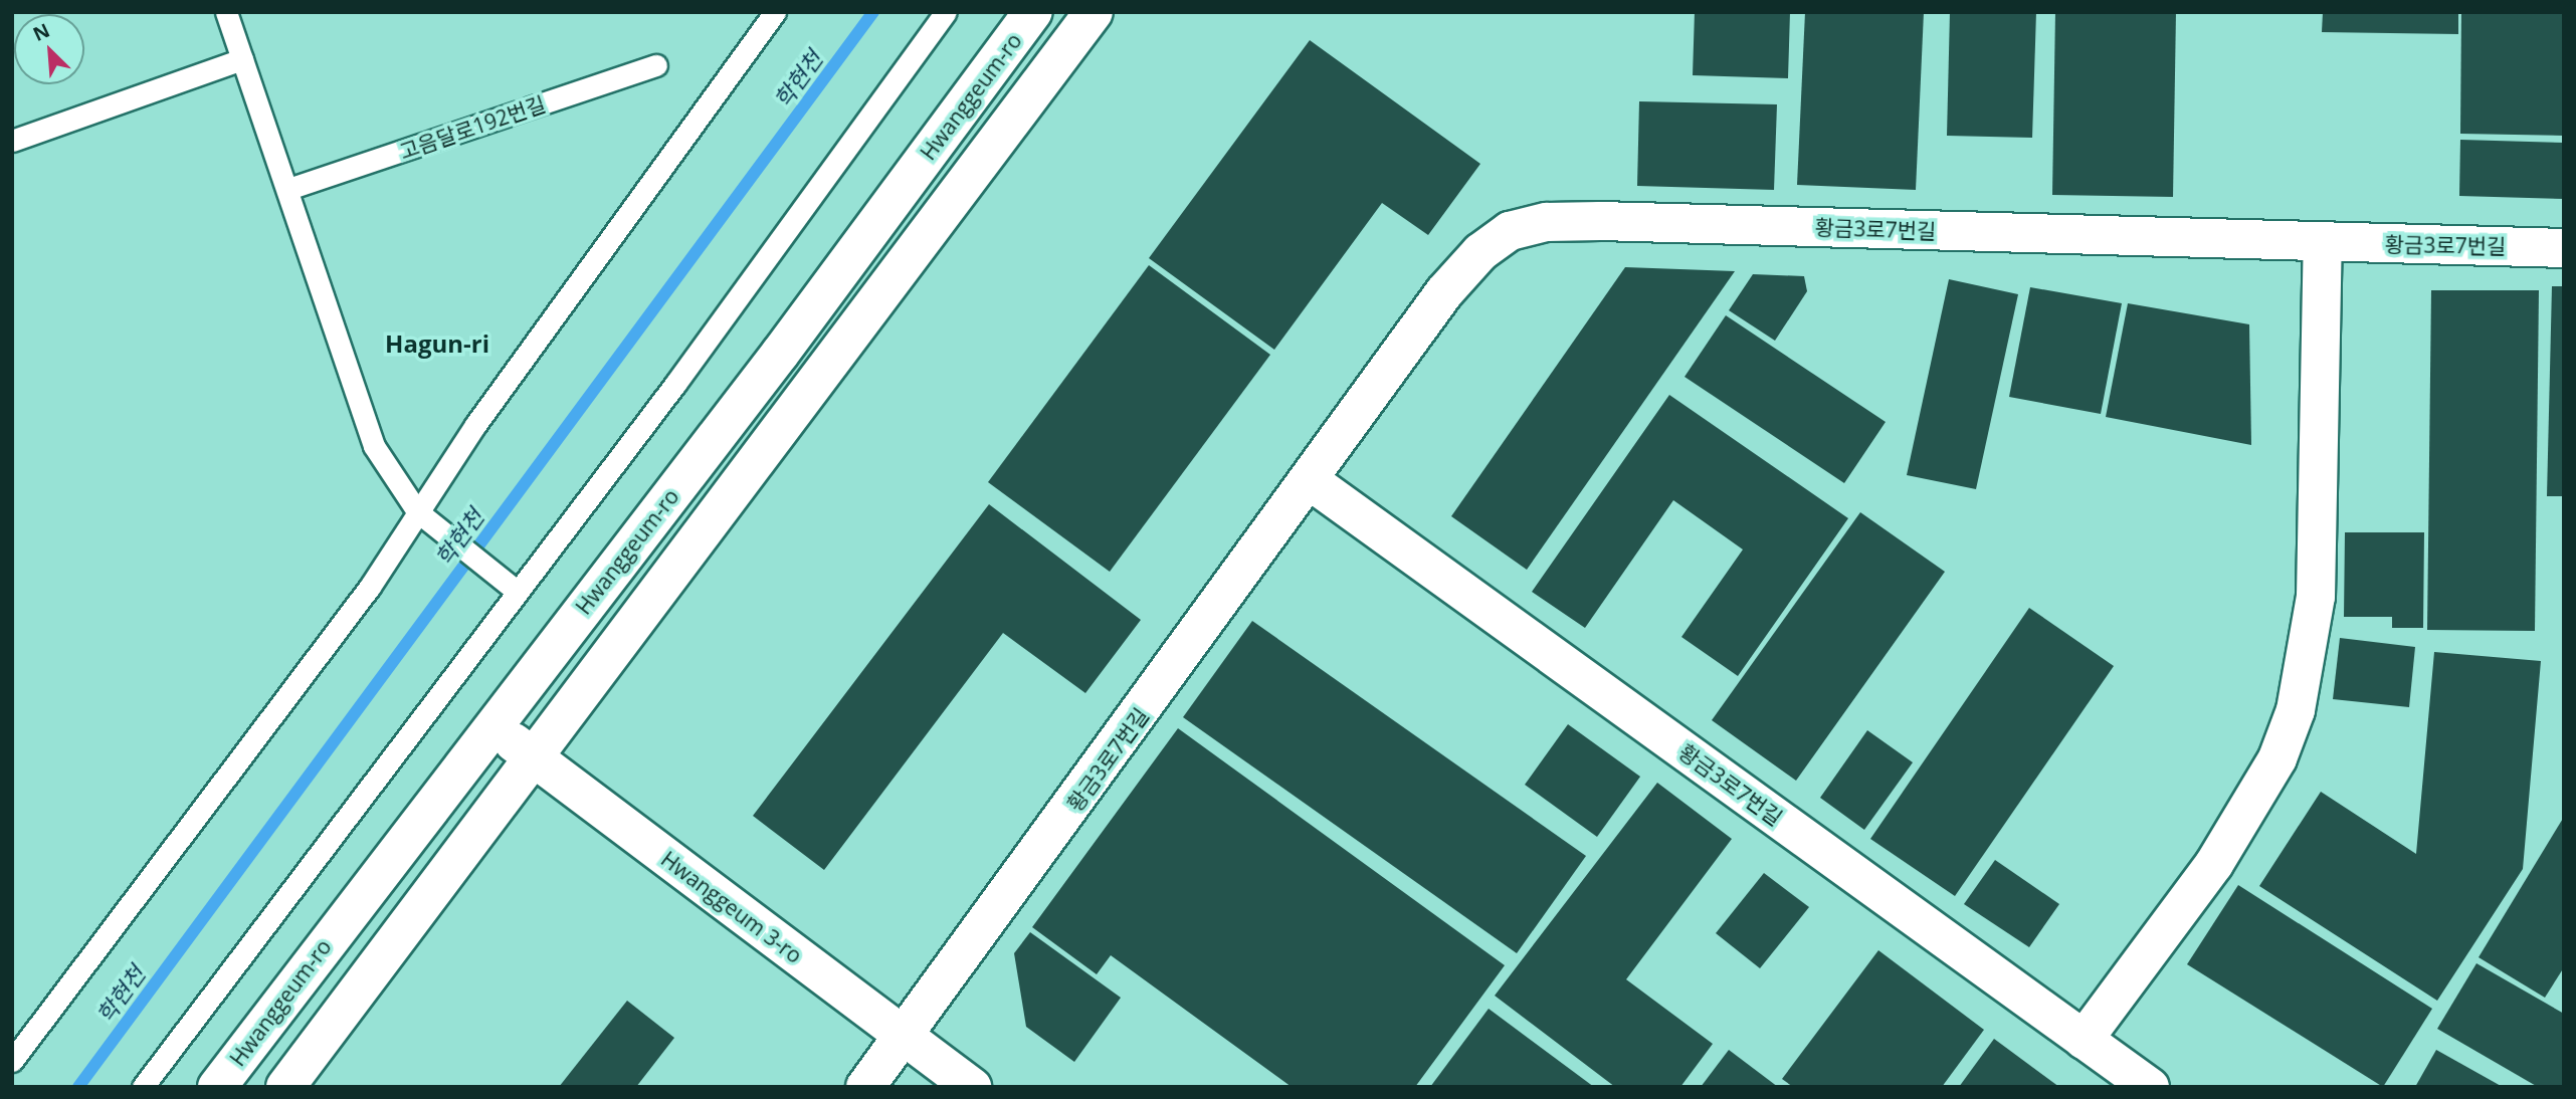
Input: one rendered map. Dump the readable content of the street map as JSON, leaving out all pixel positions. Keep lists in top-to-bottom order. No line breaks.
{"streets":{"street":["Hwanggeum-ro","황금3로7번길","Hwanggeum 3-ro"],"lane":["고음달로192번길"]},"crossings":[["Hwanggeum-ro","Hwanggeum 3-ro"],["황금3로7번길","Hwanggeum 3-ro"]],"districts":["Hagun-ri"],"water":["학현천"],"north":"top left"}
